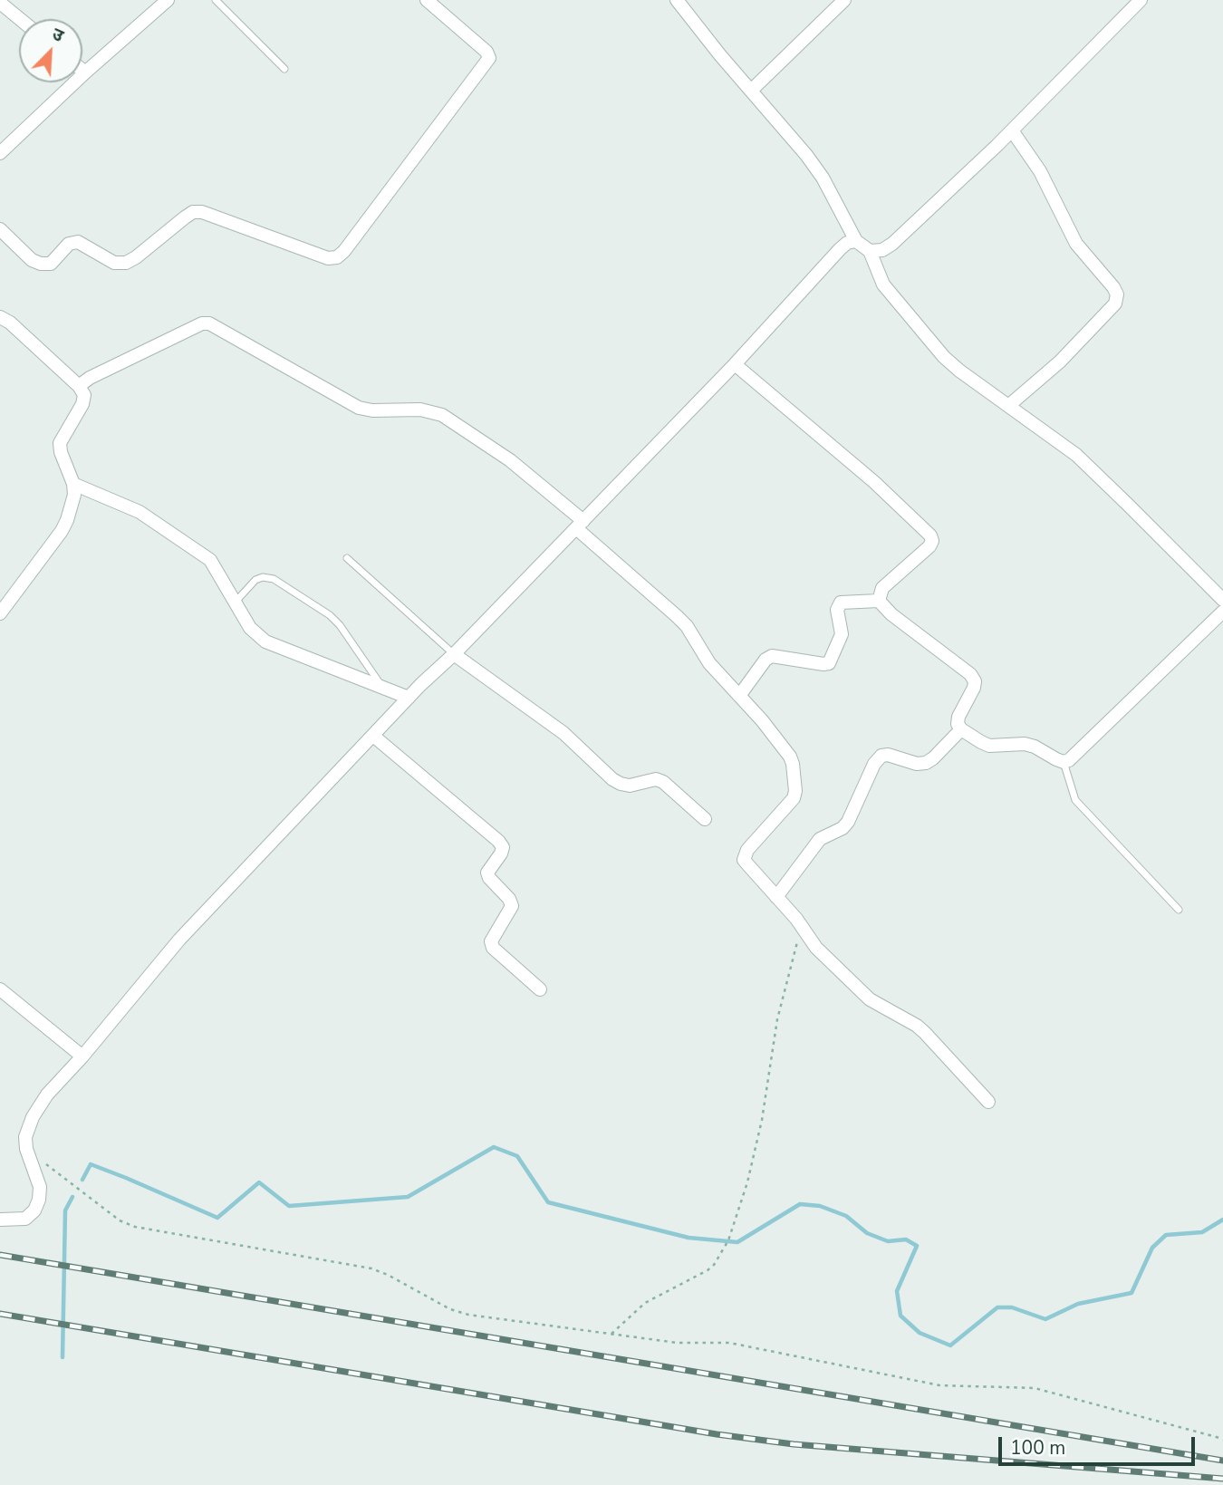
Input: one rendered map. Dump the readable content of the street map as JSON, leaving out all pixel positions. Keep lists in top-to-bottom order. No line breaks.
{"scale_bar":"100 m","north":"top right"}
